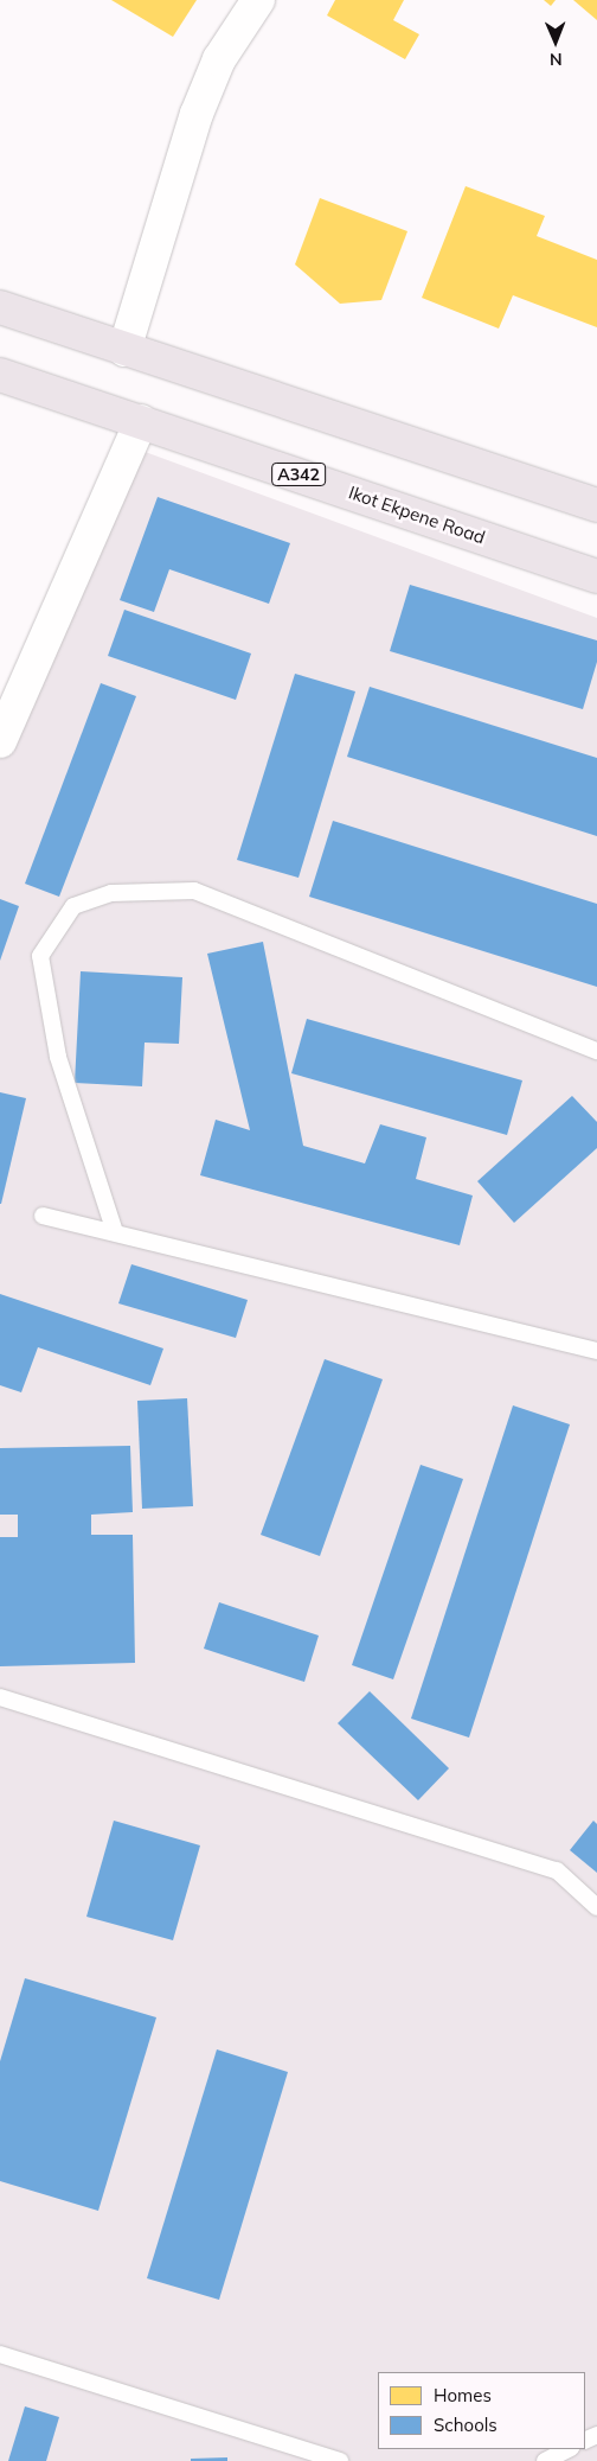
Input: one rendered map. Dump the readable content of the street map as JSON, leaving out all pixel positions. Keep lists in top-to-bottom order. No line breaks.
{"streets":{"highway":["A342","Ikot Ekpene Road"]},"legend":["Homes","Schools"],"north":"bottom"}
